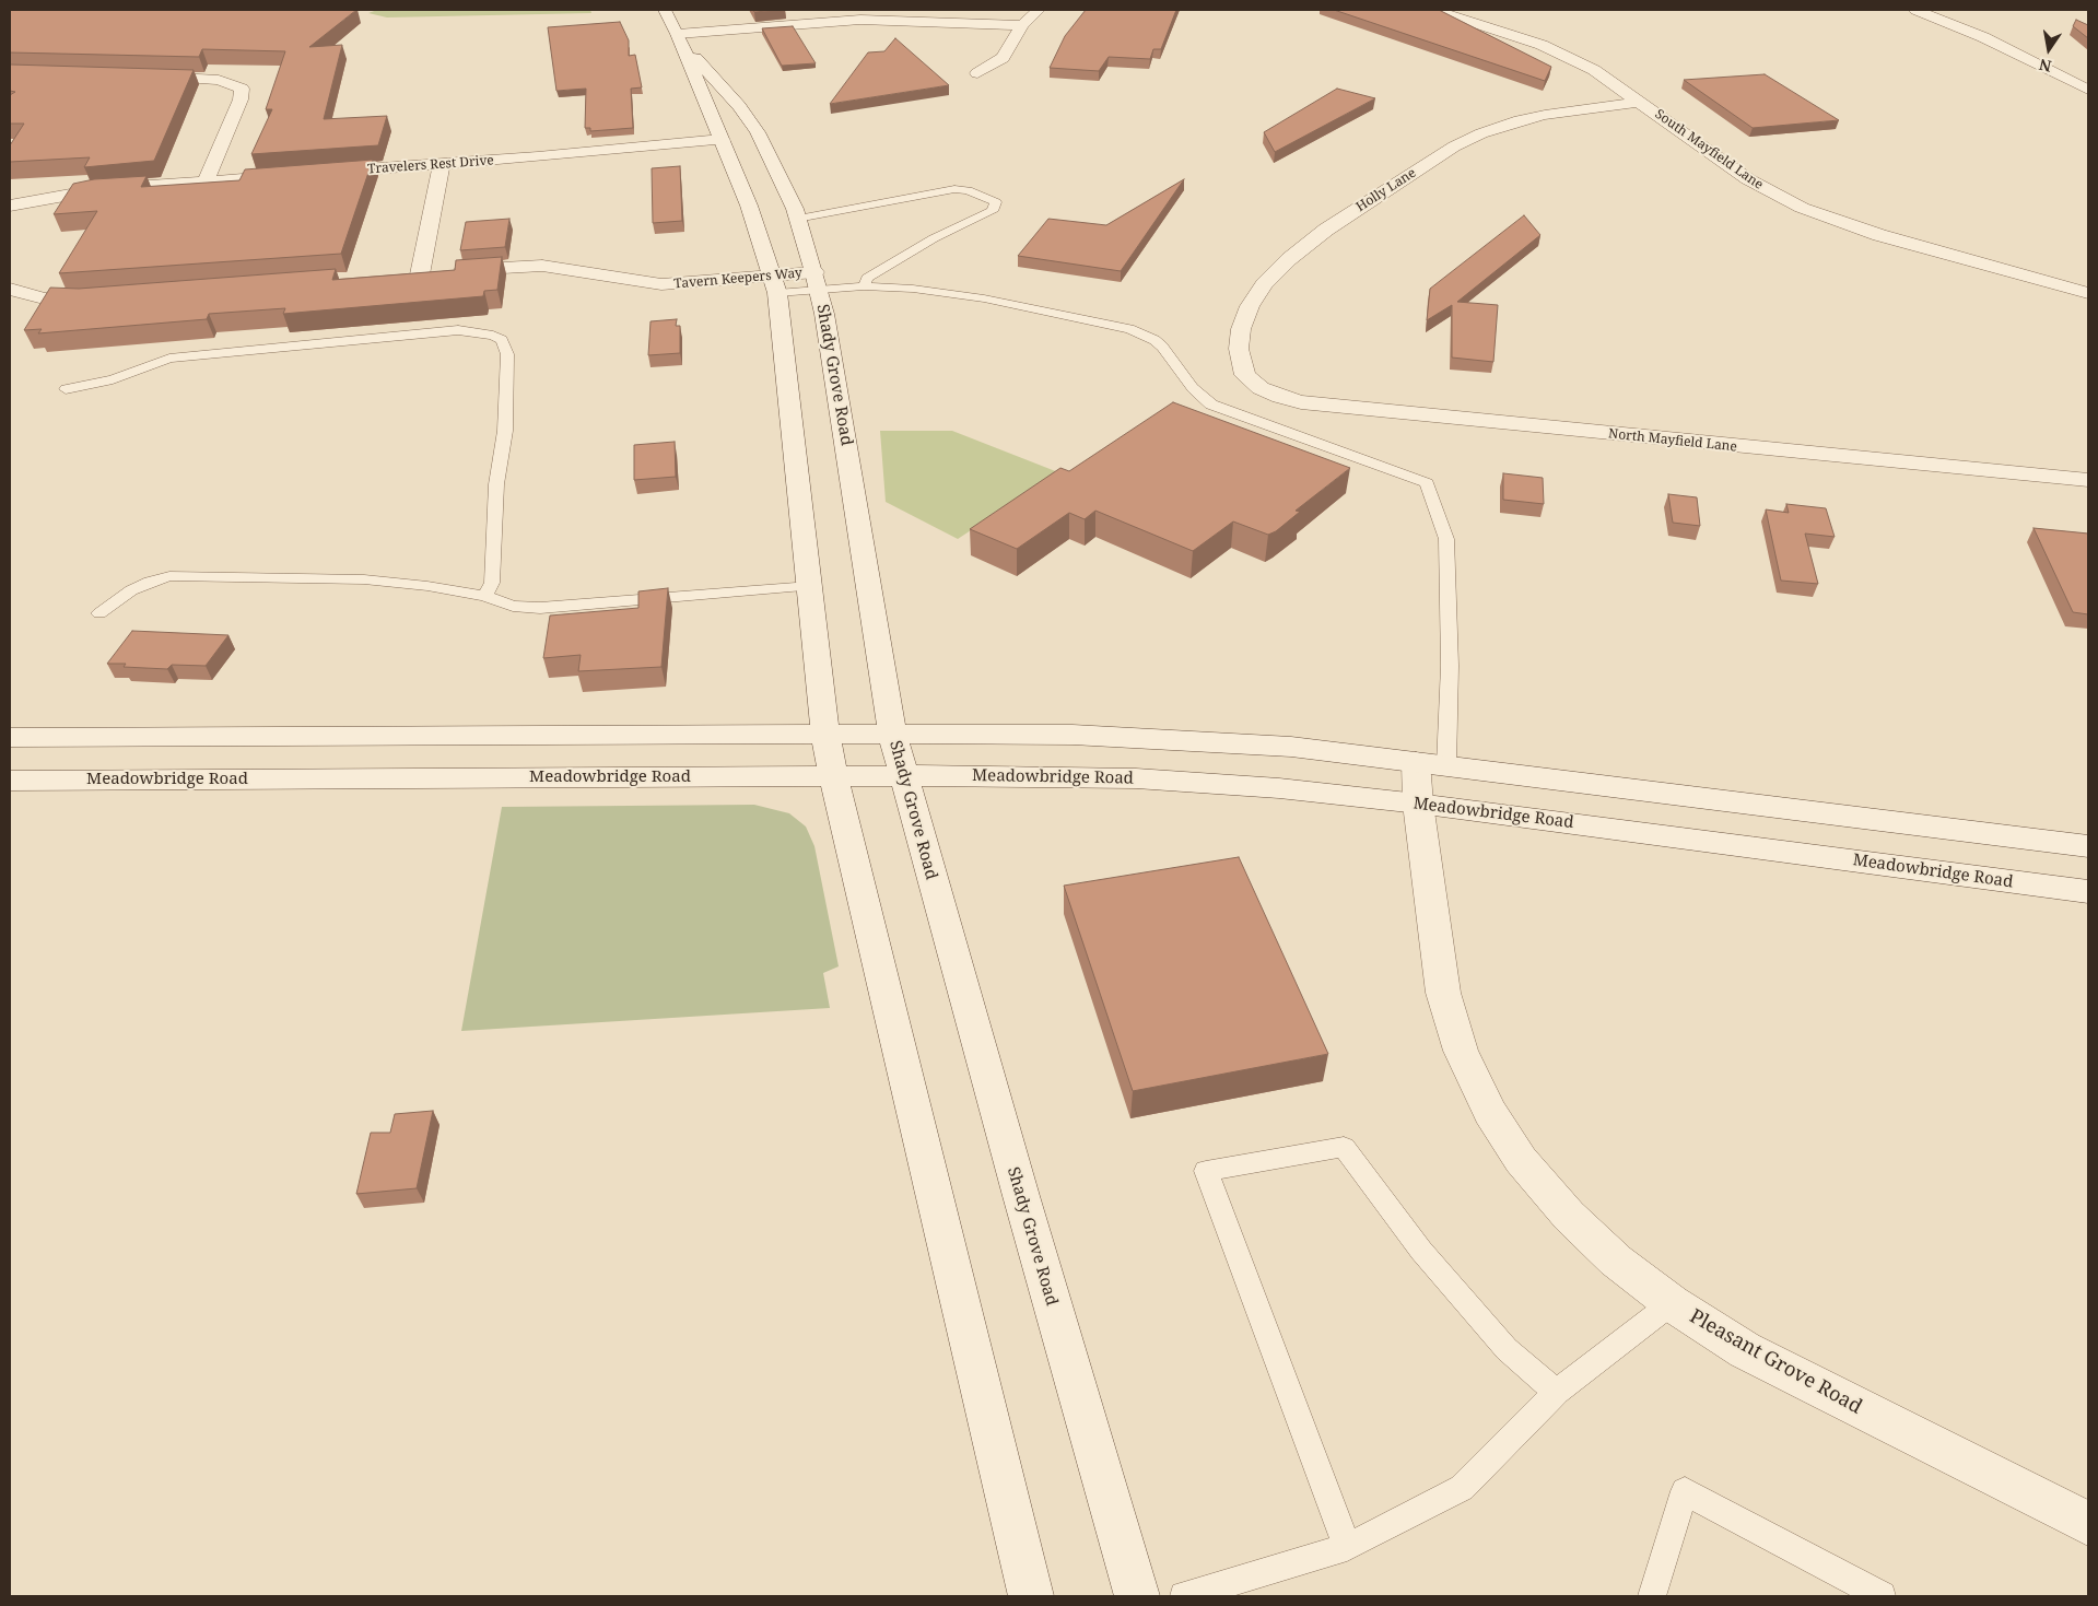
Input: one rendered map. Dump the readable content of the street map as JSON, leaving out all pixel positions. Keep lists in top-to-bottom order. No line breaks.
{"streets":{"main road":["South Mayfield Lane","Travelers Rest Drive","Holly Lane","Tavern Keepers Way","Shady Grove Road","North Mayfield Lane","Meadowbridge Road","Pleasant Grove Road"]},"crossings":[["South Mayfield Lane","Holly Lane"],["Travelers Rest Drive","Shady Grove Road"],["Holly Lane","North Mayfield Lane"],["Tavern Keepers Way","Shady Grove Road"],["Shady Grove Road","Meadowbridge Road"],["Meadowbridge Road","Pleasant Grove Road"]],"north":"bottom"}
